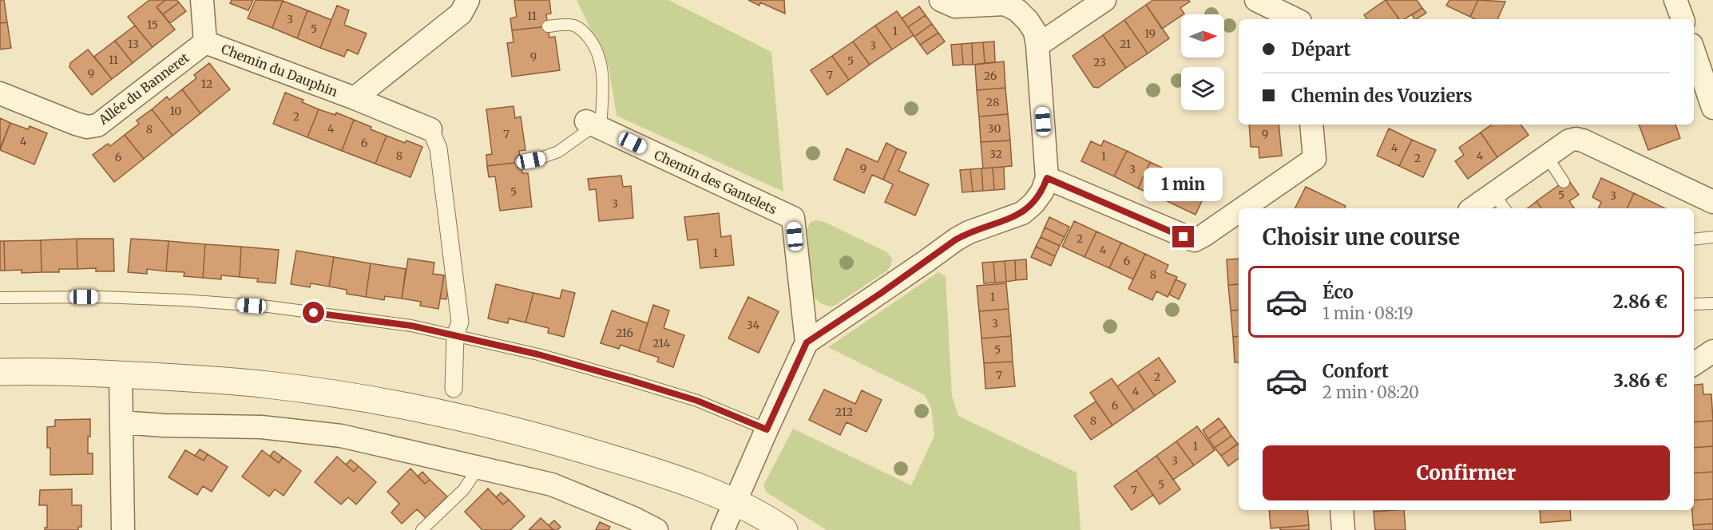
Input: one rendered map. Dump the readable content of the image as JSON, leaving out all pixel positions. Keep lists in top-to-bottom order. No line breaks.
{"streets":{"street":["Chemin du Dauphin","Allée du Banneret","Chemin des Gantelets"]},"crossings":[["Chemin du Dauphin","Allée du Banneret"]],"house_numbers":["11","3","15","5","1","19","13","21","3","9","11","5","23","9","7","26","12","28","10","2","4","30","8","7","9","4","6","4","32","8","4","1","6","2","9","3","5","5","3","3","2","4","1","6","8","1","3","34","216","214","5","7","2","4","6","212","8","1","3","5","7"],"north":"right","page":{"banner":["Départ","Chemin des Vouziers"],"bubble":"1 min","heading":"Choisir une course","list":[{"name":"Éco","note":"1 min · 08:19","value":"2.86 €"},{"name":"Confort","note":"2 min · 08:20","value":"3.86 €"}],"buttons":"Confirmer"}}
